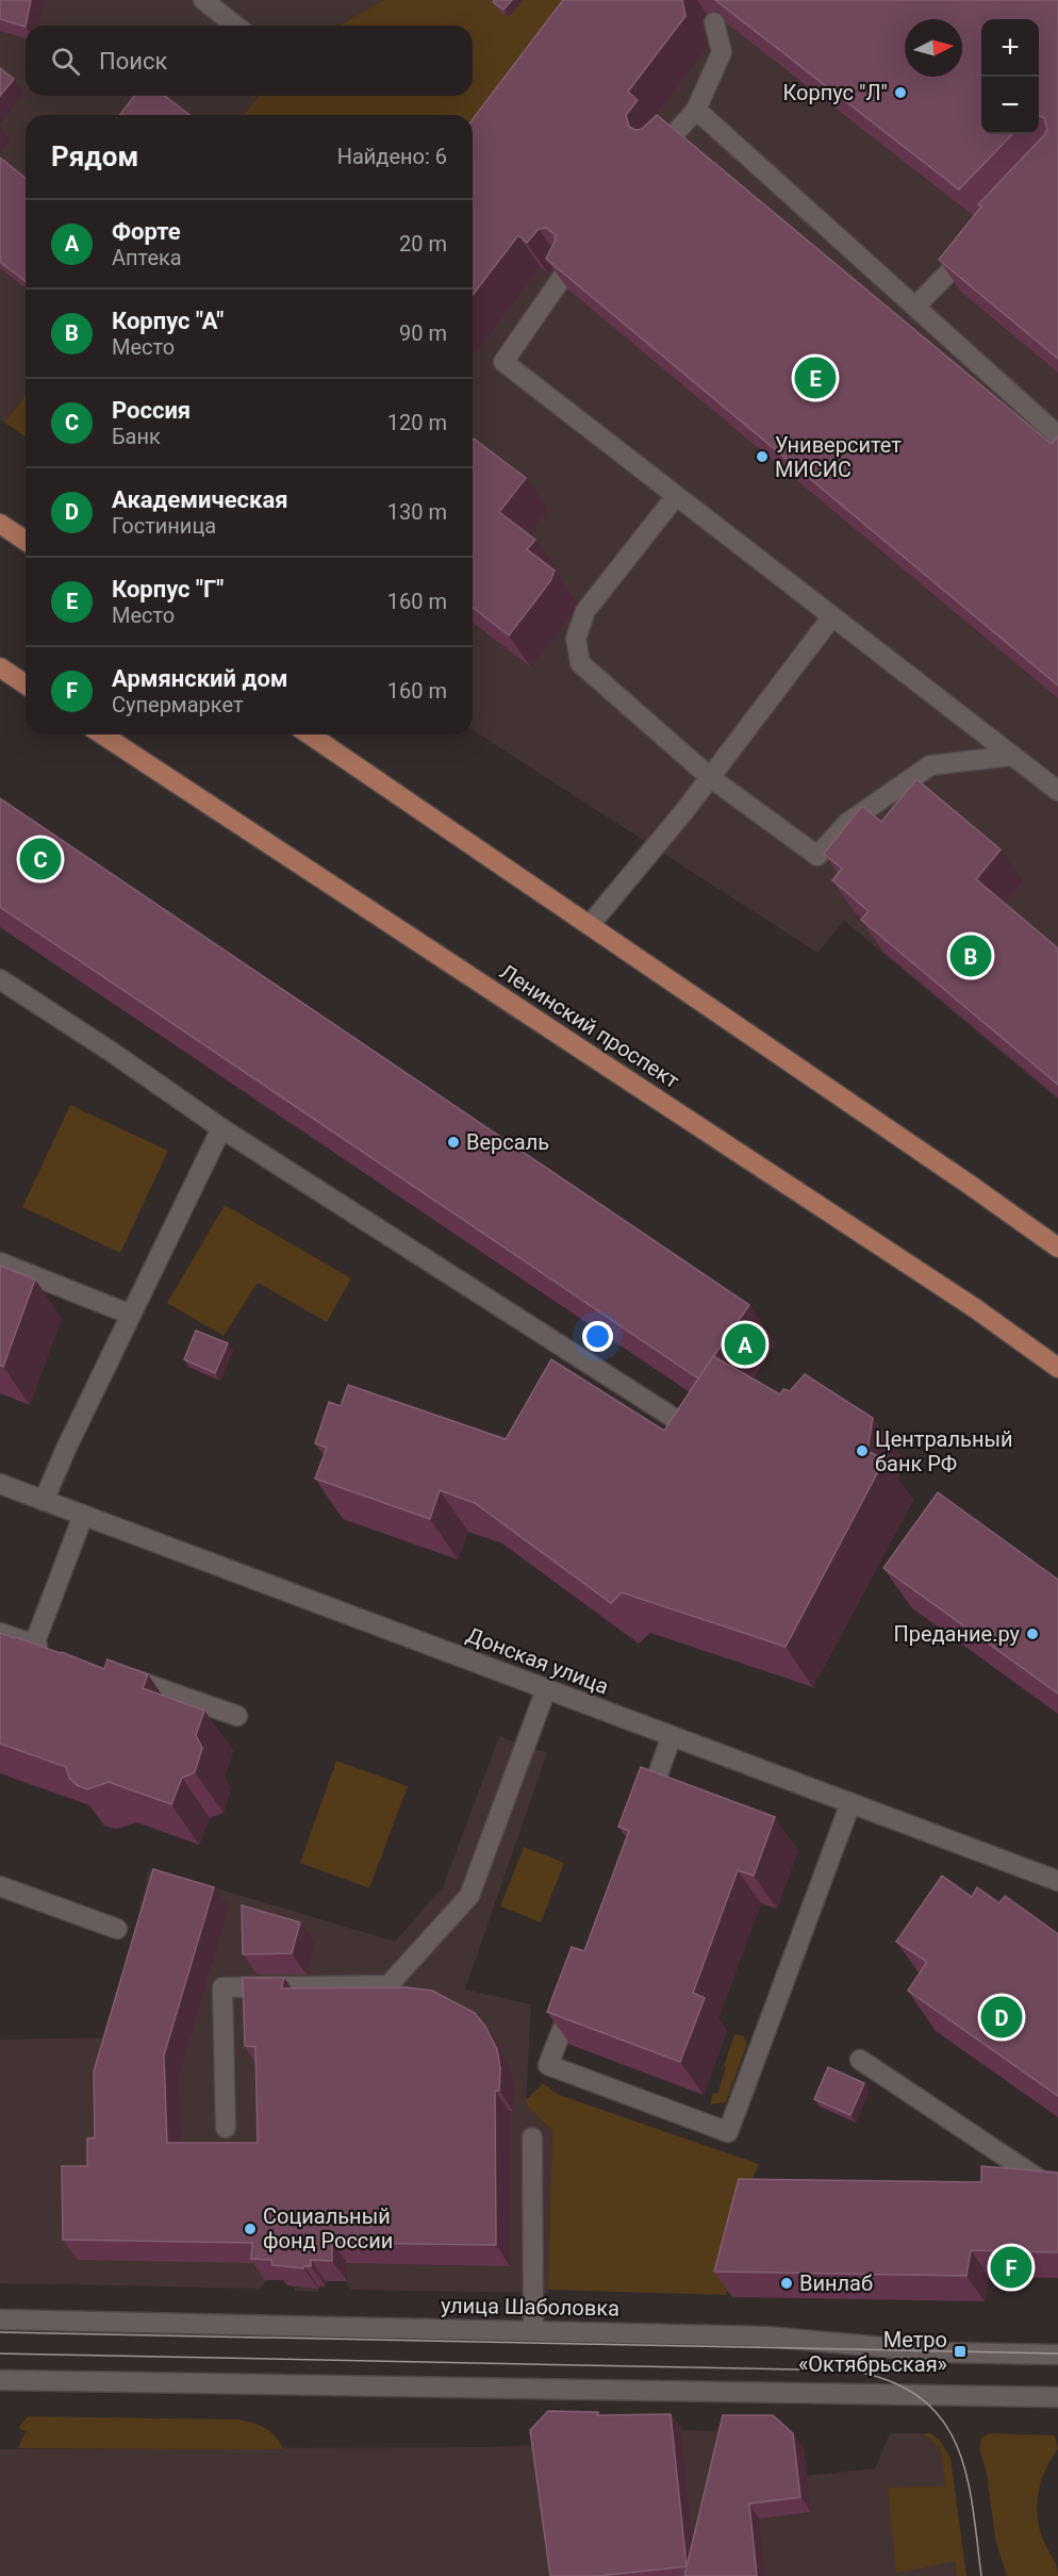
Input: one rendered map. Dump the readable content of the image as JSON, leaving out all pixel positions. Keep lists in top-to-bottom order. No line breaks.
{"streets":{"main road":["Ленинский проспект","Донская улица","улица Шаболовка"]},"places":{"other":["Корпус \"Л\"","Университет МИСИС","Версаль","Центральный банк РФ","Предание.ру","Социальный фонд России","Винлаб"],"transit":["Метро «Октябрьская»"]},"north":"right","page":{"map_buttons":["+","−"],"search":"Поиск","heading":["Рядом","Найдено: 6"],"list":[{"mark":"A","name":"Форте","note":"Аптека","value":"20 m"},{"mark":"B","name":"Корпус \"А\"","note":"Место","value":"90 m"},{"mark":"C","name":"Россия","note":"Банк","value":"120 m"},{"mark":"D","name":"Академическая","note":"Гостиница","value":"130 m"},{"mark":"E","name":"Корпус \"Г\"","note":"Место","value":"160 m"},{"mark":"F","name":"Армянский дом","note":"Супермаркет","value":"160 m"}],"pins":["E","C","B","A","D","F"]}}
